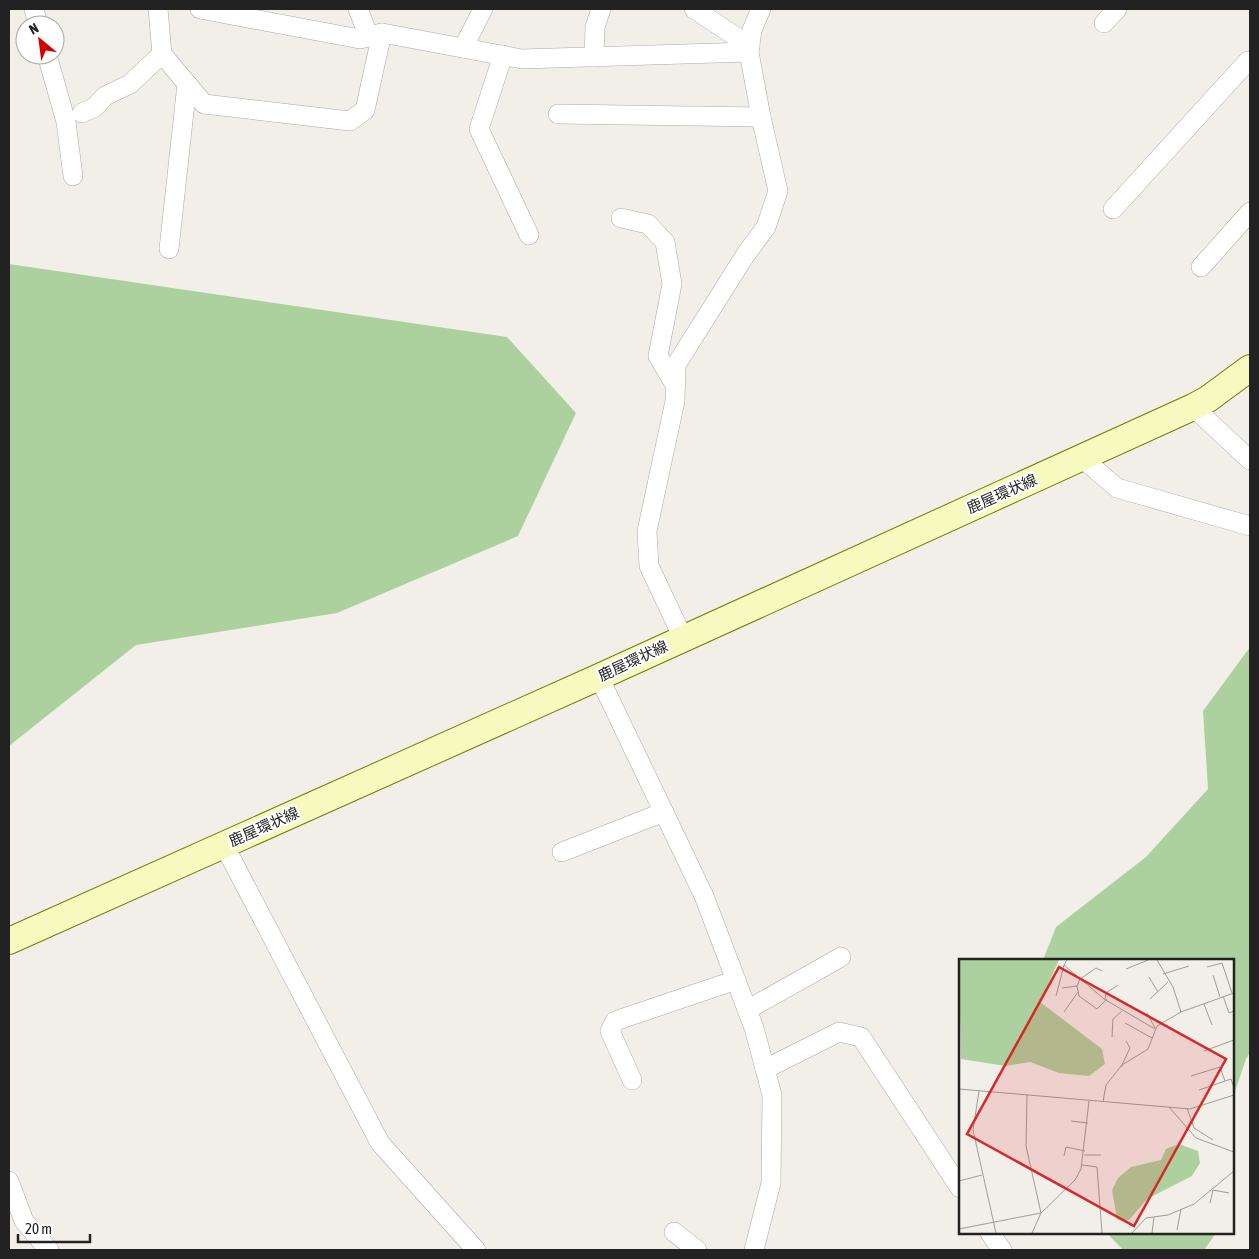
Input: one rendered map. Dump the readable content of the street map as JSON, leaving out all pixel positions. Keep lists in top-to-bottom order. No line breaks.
{"streets":{"main road":["鹿屋環状線"]},"scale_bar":"20 m","north":"top left"}
